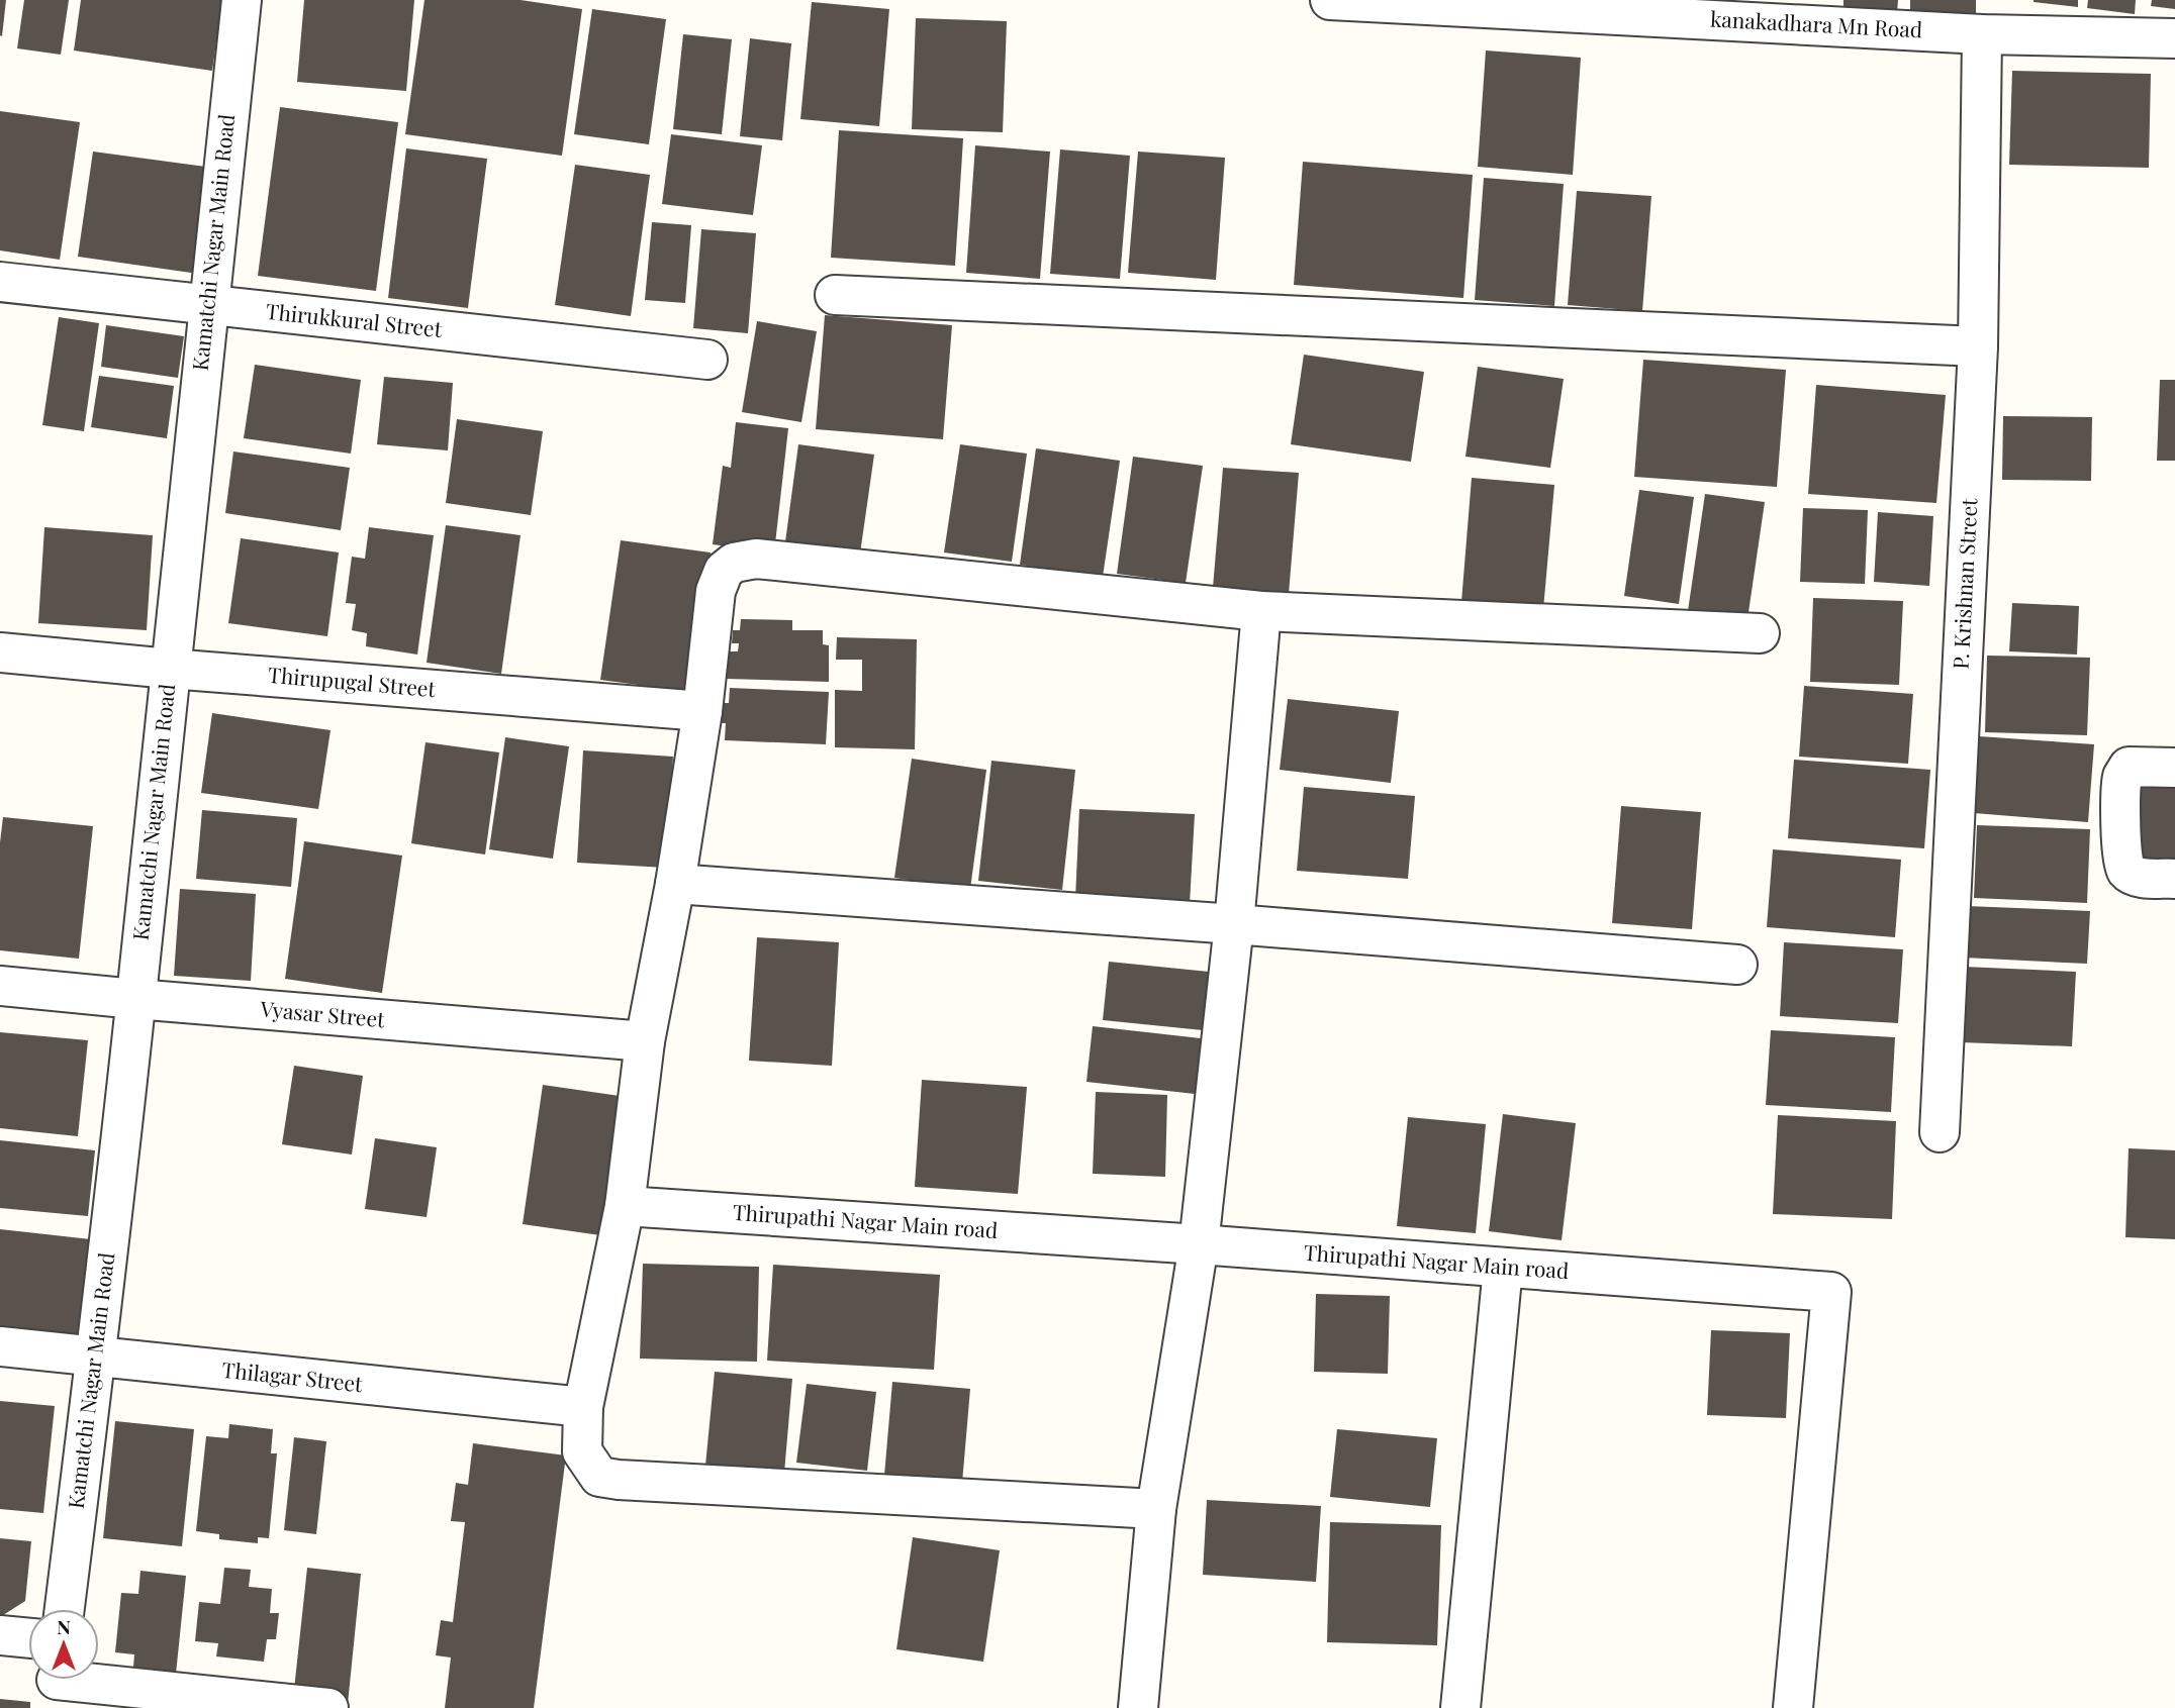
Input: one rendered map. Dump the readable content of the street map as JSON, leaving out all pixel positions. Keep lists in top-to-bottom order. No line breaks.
{"streets":{"street":["kanakadhara Mn Road","Kamatchi Nagar Main Road","Thirukkural Street","P. Krishnan Street","Thirupugal Street","Vyasar Street","Thirupathi Nagar Main road","Thilagar Street"]},"crossings":[["kanakadhara Mn Road","P. Krishnan Street"],["Kamatchi Nagar Main Road","Thirukkural Street"],["Kamatchi Nagar Main Road","Thirupugal Street"],["Kamatchi Nagar Main Road","Vyasar Street"],["Kamatchi Nagar Main Road","Thilagar Street"]],"north":"top"}
